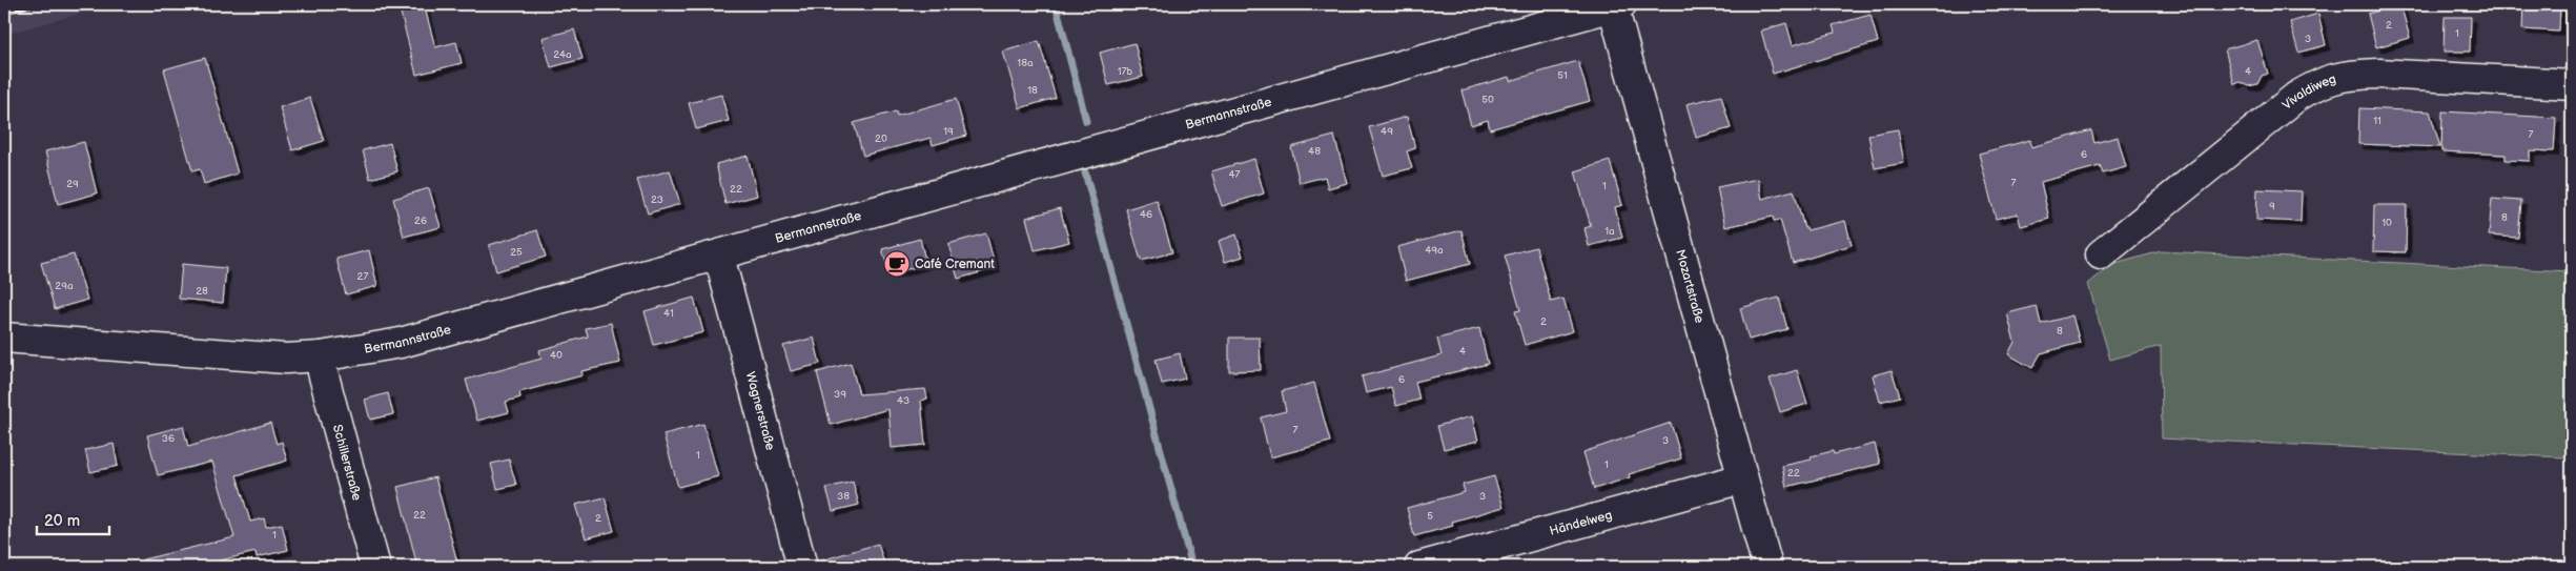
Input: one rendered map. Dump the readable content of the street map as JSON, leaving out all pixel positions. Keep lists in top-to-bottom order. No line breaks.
{"streets":{"street":["Vivaldiweg","Bermannstraße","Mozartstraße","Wagnerstraße","Schillerstraße","Händelweg"]},"crossings":[["Bermannstraße","Mozartstraße"],["Bermannstraße","Wagnerstraße"],["Bermannstraße","Schillerstraße"],["Mozartstraße","Händelweg"]],"places":{"cafe":["Café Cremant"]},"house_numbers":["2","1","3","24a","18a","17b","4","51","18","50","11","19","49","7","20","48","6","47","7","29","1","22","23","9","46","8","26","10","1a","49a","25","27","29a","28","41","2","8","4","40","6","39","43","7","36","3","1","1","22","38","3","22","5","2","1"],"scale_bar":"20 m"}
